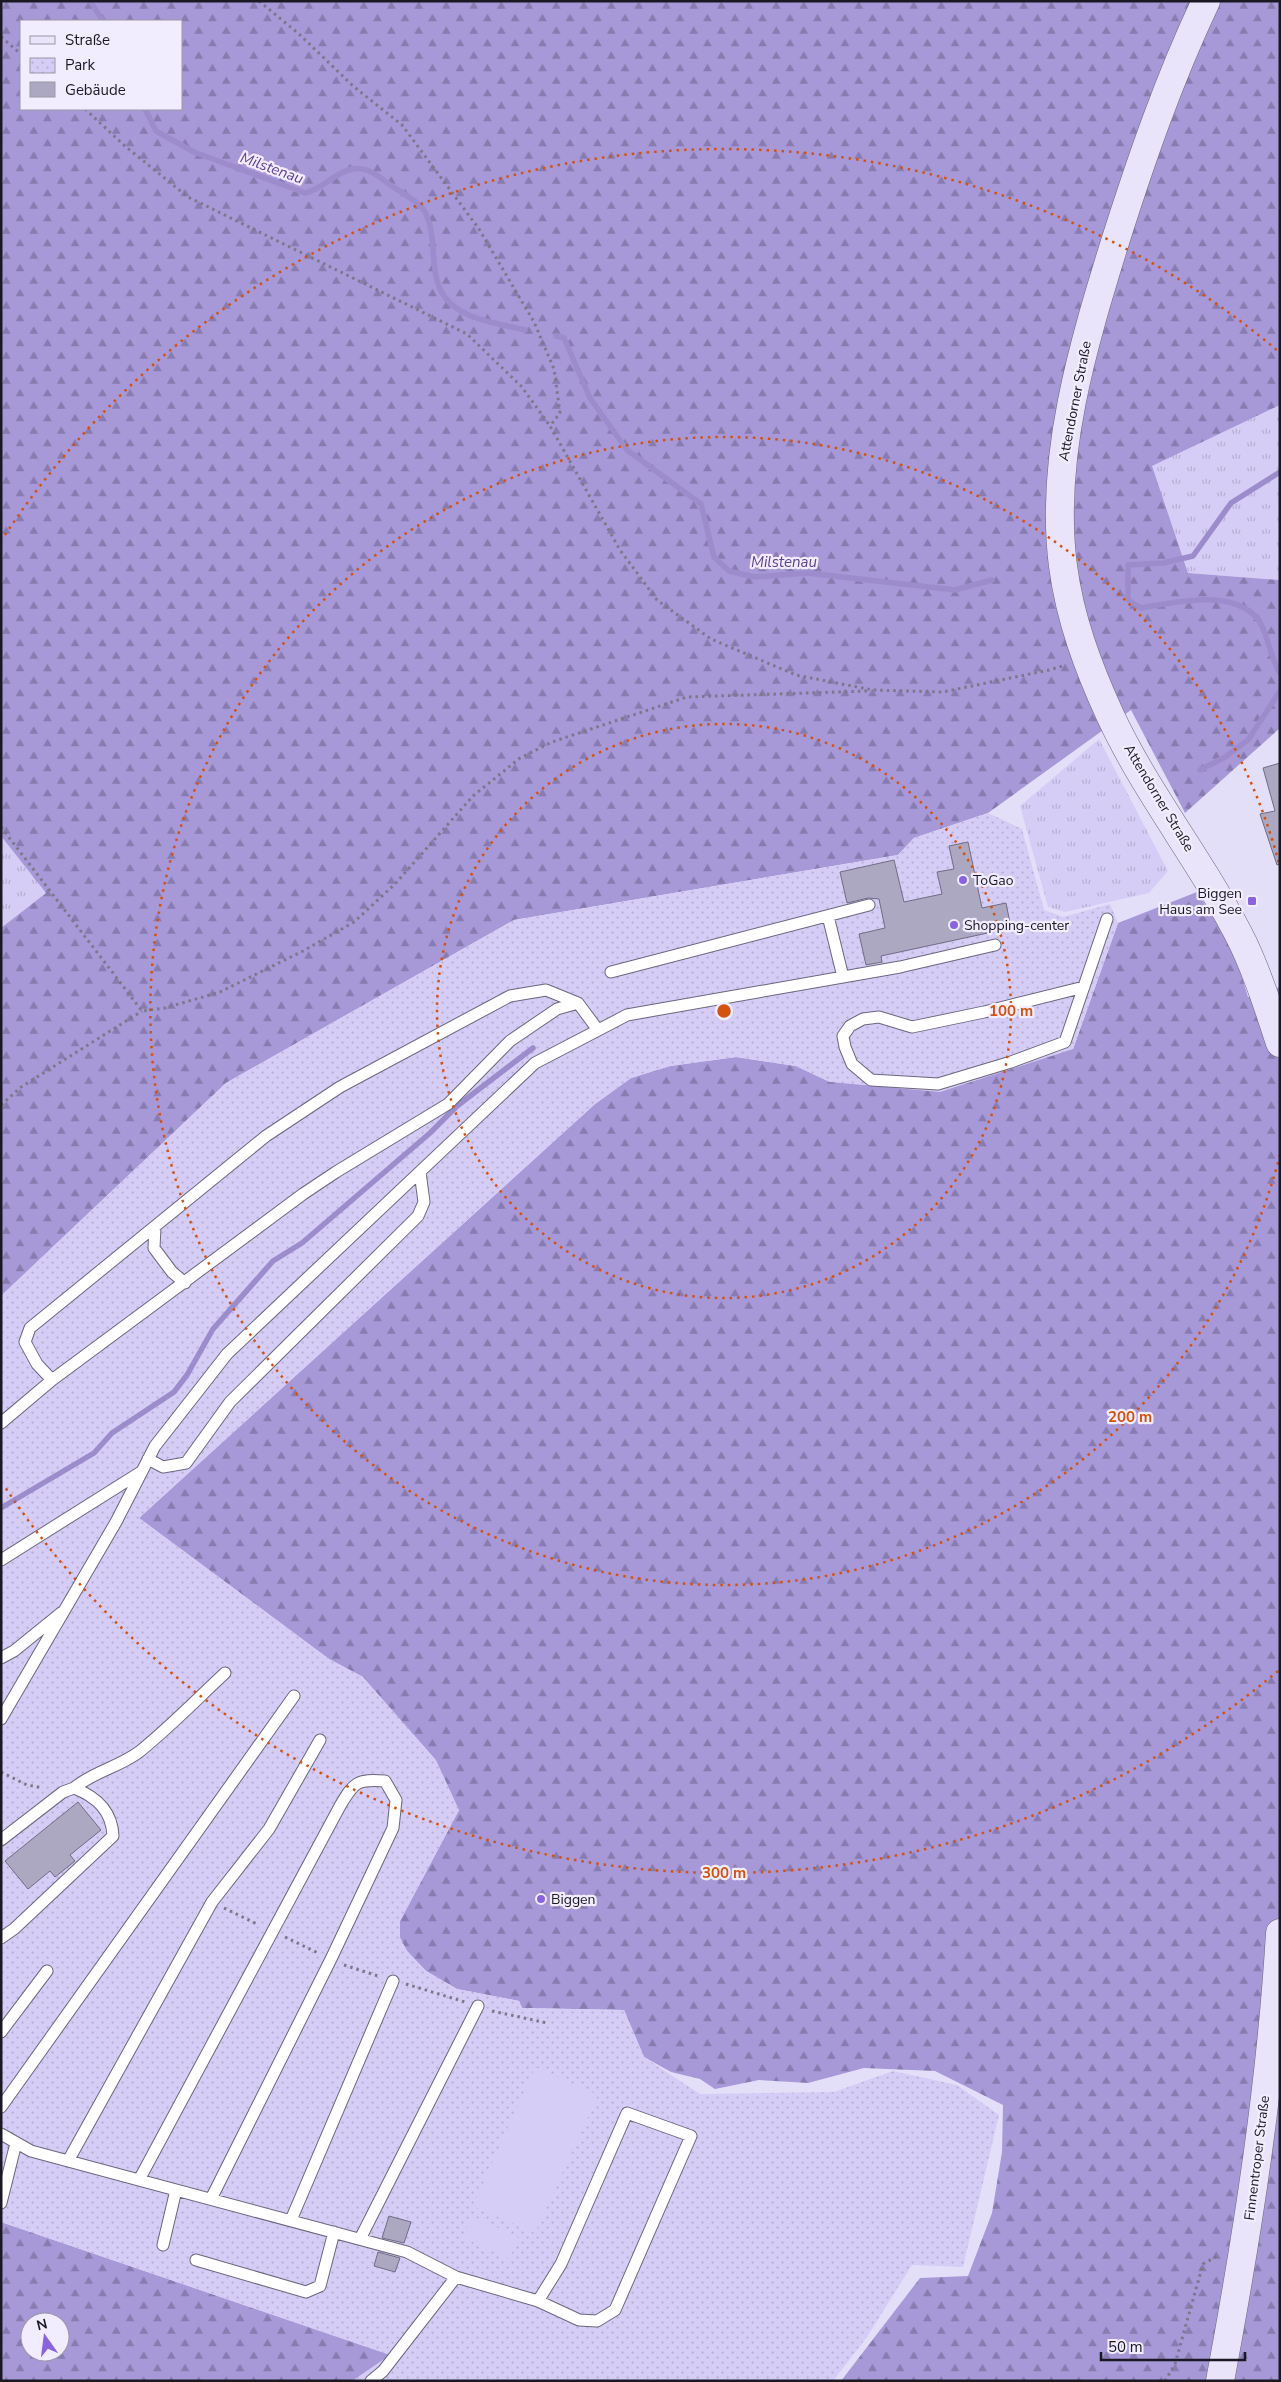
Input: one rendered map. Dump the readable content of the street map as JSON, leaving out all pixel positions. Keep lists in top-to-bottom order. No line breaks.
{"streets":{"main road":["Attendorner Straße","Finnentroper Straße"]},"water":["Milstenau"],"places":{"other":["ToGao","Shopping-center","Biggen"],"transit":["Biggen Haus am See"]},"legend":["Straße","Park","Gebäude"],"scale_bar":"50 m","north":"top","rings":["100 m","200 m","300 m"]}
